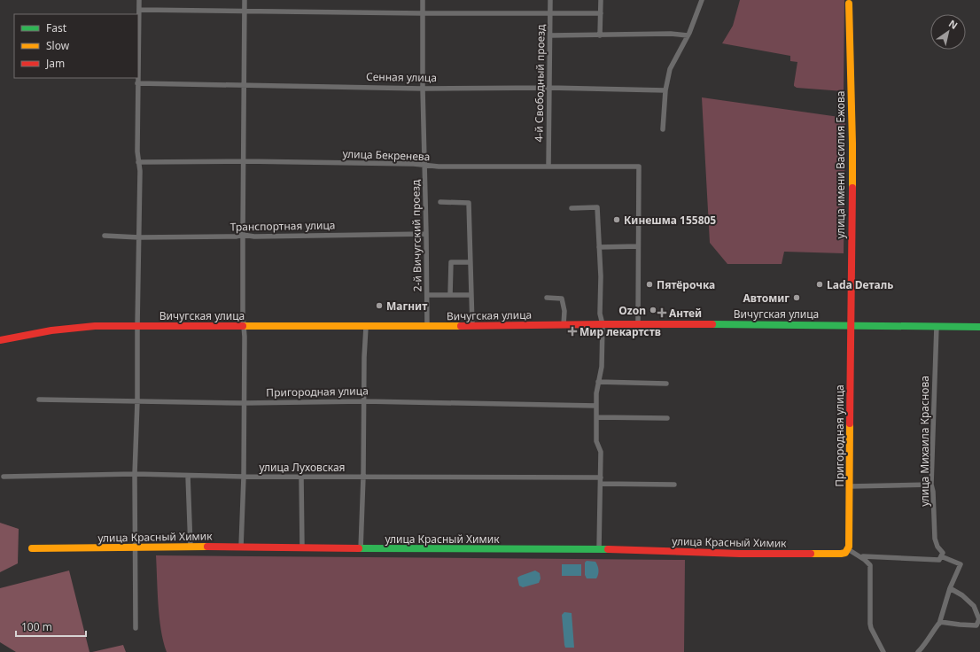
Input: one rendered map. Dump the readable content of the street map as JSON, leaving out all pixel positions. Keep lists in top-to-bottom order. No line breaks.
{"streets":{"street":["Сенная улица","4-й Свободный проезд","улица Бекренева","улица имени Василия Ежова","Транспортная улица","2-й Вичугский проезд","Вичугская улица","Пригородная улица","улица Михаила Краснова","улица Луховская","улица Красный Химик"]},"crossings":[["Сенная улица","4-й Свободный проезд"],["Сенная улица","2-й Вичугский проезд"],["4-й Свободный проезд","улица Бекренева"],["улица Бекренева","2-й Вичугский проезд"],["улица имени Василия Ежова","Вичугская улица"],["улица имени Василия Ежова","Пригородная улица"],["Транспортная улица","2-й Вичугский проезд"],["2-й Вичугский проезд","Вичугская улица"],["Вичугская улица","Пригородная улица"],["Вичугская улица","улица Михаила Краснова"],["Пригородная улица","улица Красный Химик"]],"places":{"other":["Кинешма 155805","Пятёрочка","Lada Dеталь","Автомиг","Магнит","Ozon"],"health":["Антей","Мир лекартств"]},"legend":["Fast","Slow","Jam"],"scale_bar":"100 m","north":"top right"}
